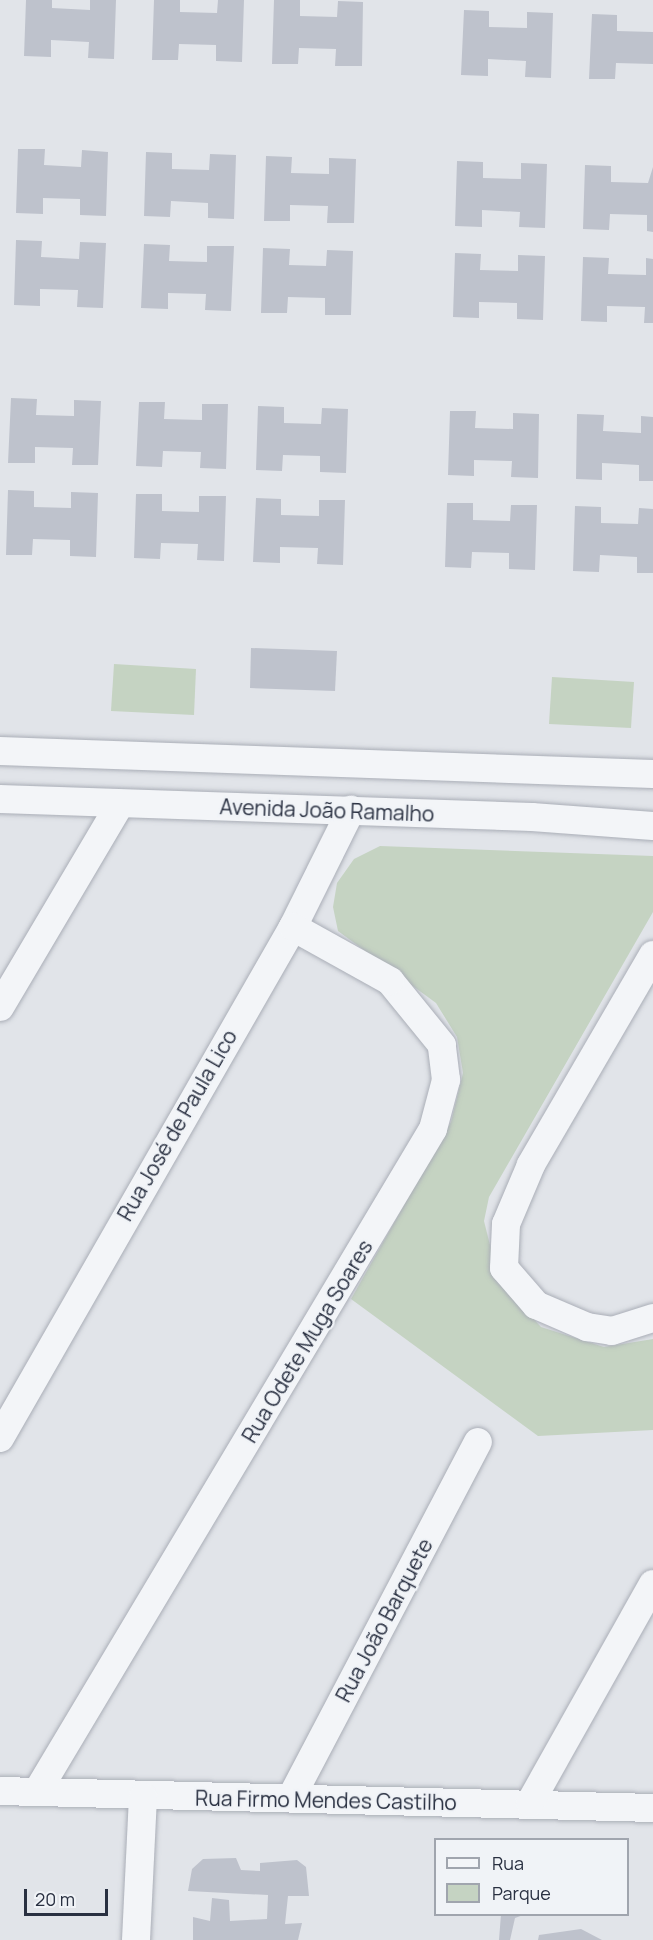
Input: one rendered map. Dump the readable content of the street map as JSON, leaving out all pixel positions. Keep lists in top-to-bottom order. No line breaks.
{"streets":{"street":["Avenida João Ramalho","Rua José de Paula Lico","Rua Odete Muga Soares","Rua João Barquete","Rua Firmo Mendes Castilho"]},"crossings":[["Avenida João Ramalho","Rua José de Paula Lico"],["Rua José de Paula Lico","Rua Odete Muga Soares"],["Rua Odete Muga Soares","Rua Firmo Mendes Castilho"],["Rua João Barquete","Rua Firmo Mendes Castilho"]],"legend":["Rua","Parque"],"scale_bar":"20 m"}
